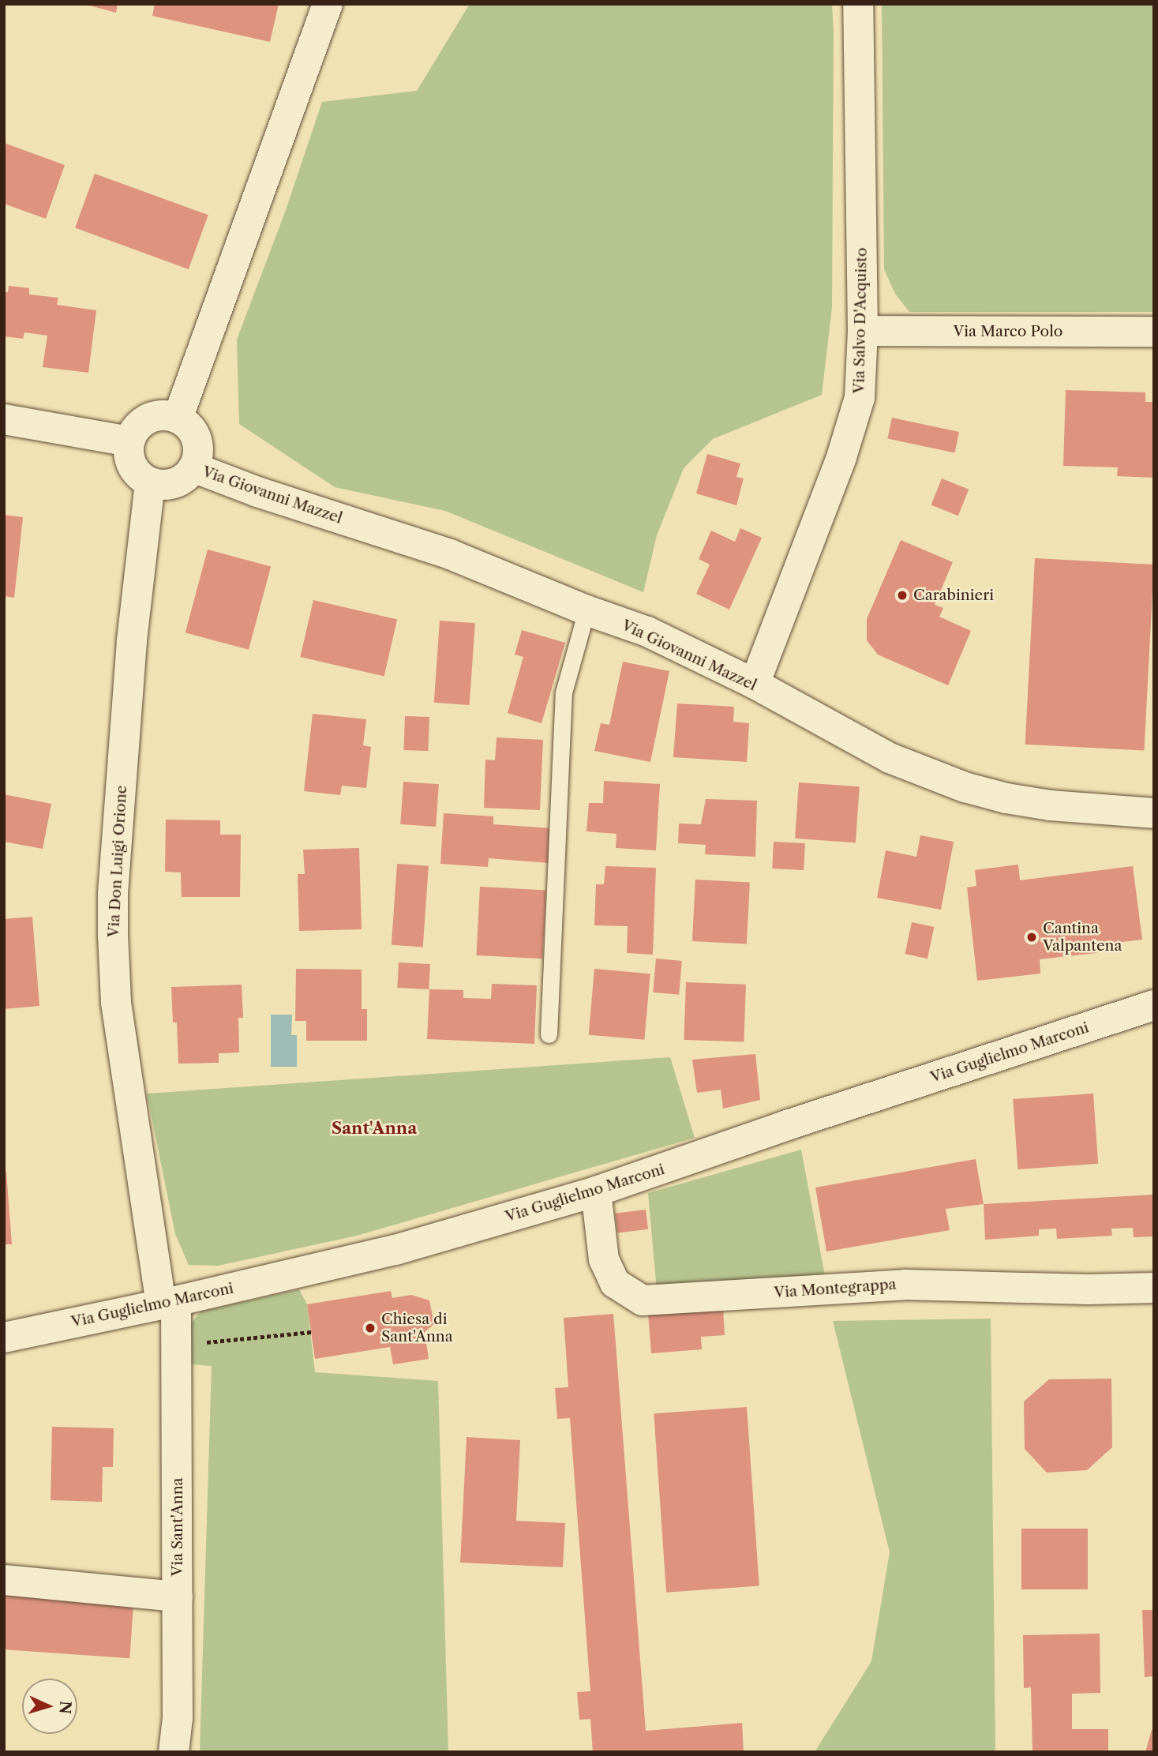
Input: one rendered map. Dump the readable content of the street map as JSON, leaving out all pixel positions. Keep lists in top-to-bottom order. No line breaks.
{"streets":{"street":["Via Salvo D'Acquisto","Via Marco Polo","Via Giovanni Mazzel","Via Don Luigi Orione","Via Guglielmo Marconi","Via Montegrappa","Via Sant'Anna"]},"crossings":[["Via Salvo D'Acquisto","Via Marco Polo"],["Via Salvo D'Acquisto","Via Giovanni Mazzel"],["Via Giovanni Mazzel","Via Don Luigi Orione"],["Via Don Luigi Orione","Via Guglielmo Marconi"],["Via Don Luigi Orione","Via Sant'Anna"],["Via Guglielmo Marconi","Via Montegrappa"],["Via Guglielmo Marconi","Via Sant'Anna"]],"districts":["Sant'Anna"],"places":["Carabinieri","Cantina Valpantena","Chiesa di Sant'Anna"],"north":"right"}
